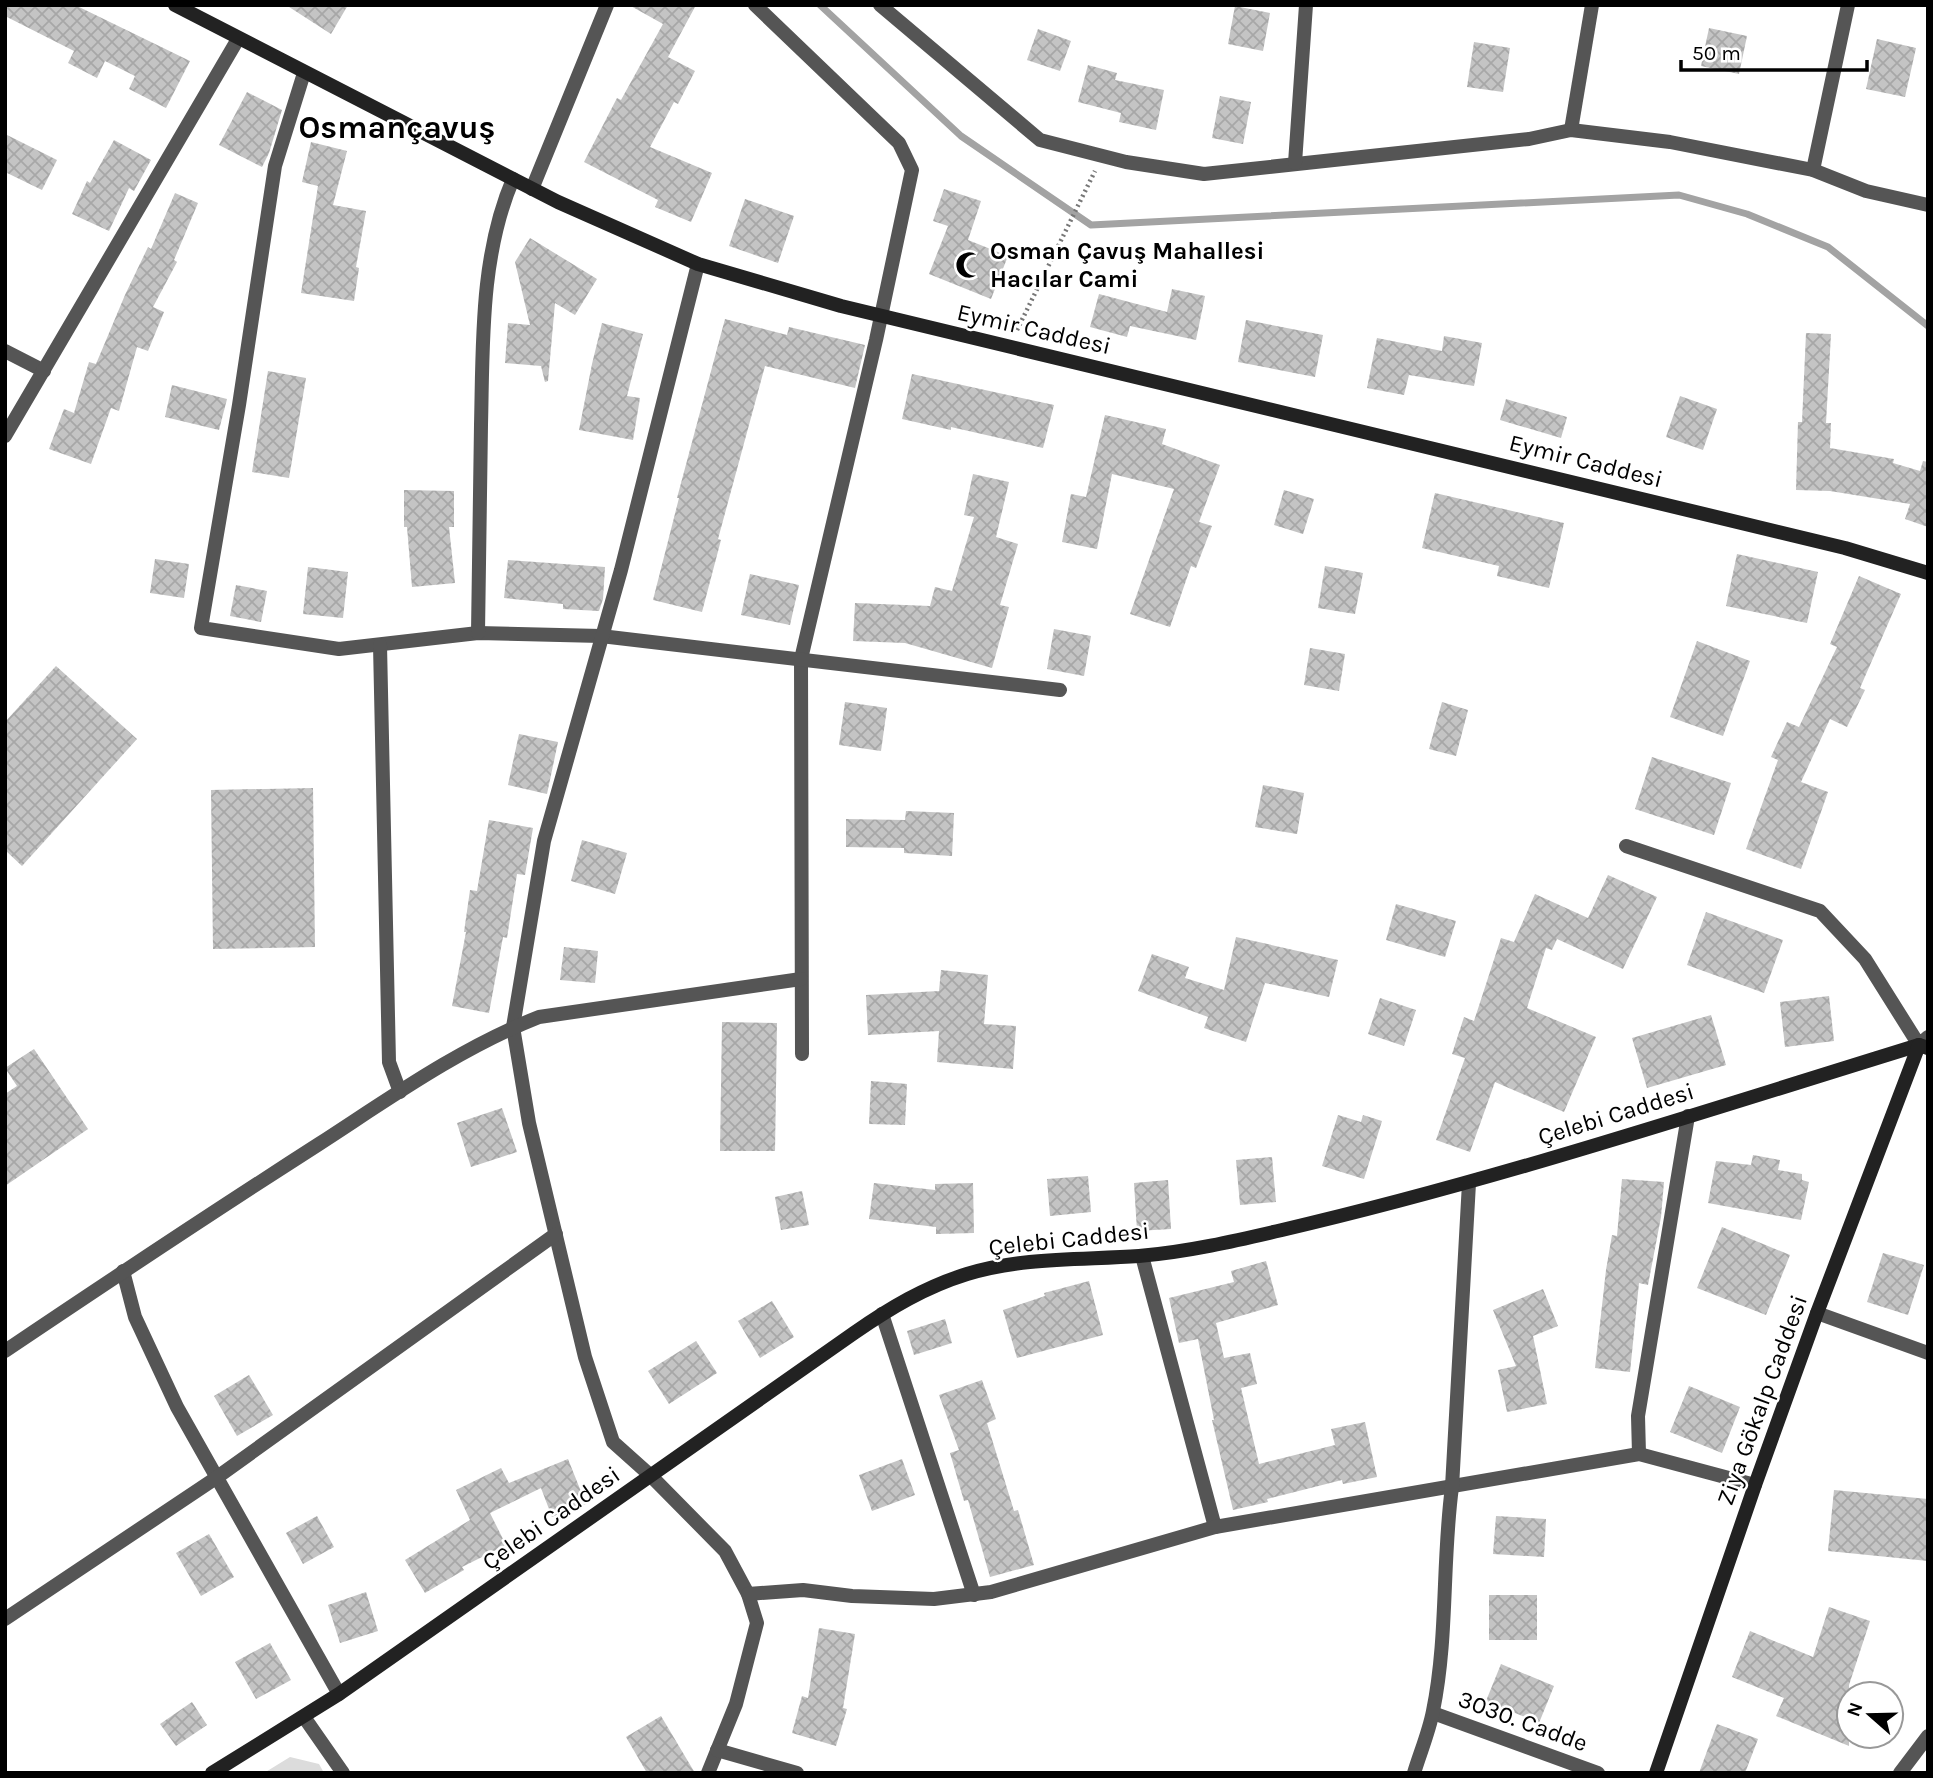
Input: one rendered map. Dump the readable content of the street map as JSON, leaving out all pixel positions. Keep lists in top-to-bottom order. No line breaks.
{"streets":{"street":["Eymir Caddesi","Çelebi Caddesi","Ziya Gökalp Caddesi","3030. Cadde"]},"crossings":[["Çelebi Caddesi","Ziya Gökalp Caddesi"]],"districts":["Osmançavuş"],"places":{"mosque":["Osman Çavuş Mahallesi Hacılar Cami"]},"scale_bar":"50 m","north":"left"}
